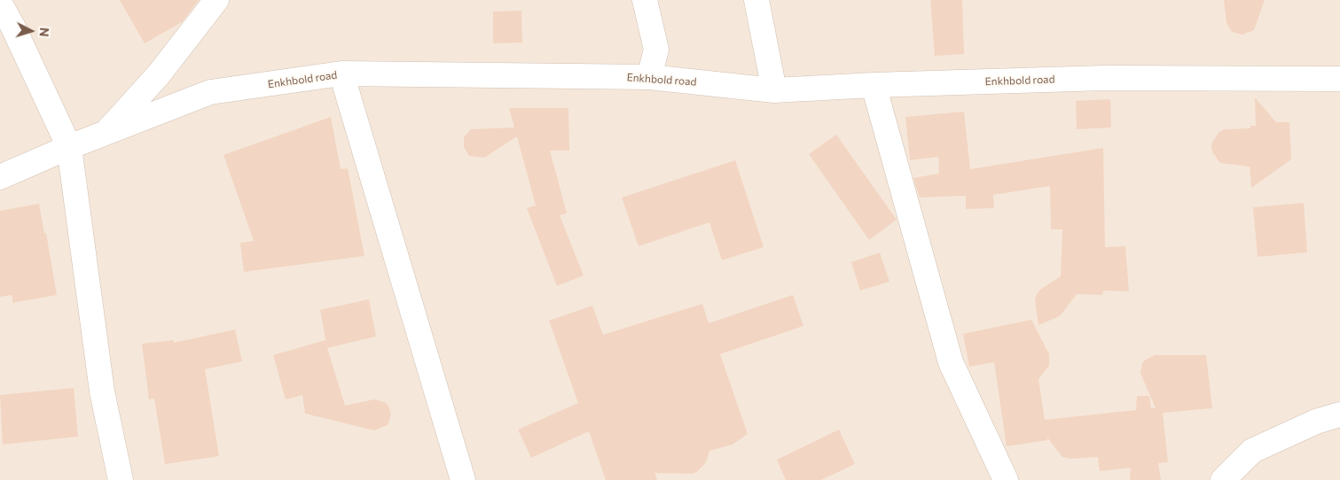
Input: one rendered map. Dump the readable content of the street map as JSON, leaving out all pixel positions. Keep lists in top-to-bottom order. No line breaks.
{"streets":{"street":["Enkhbold road"]},"north":"right"}
